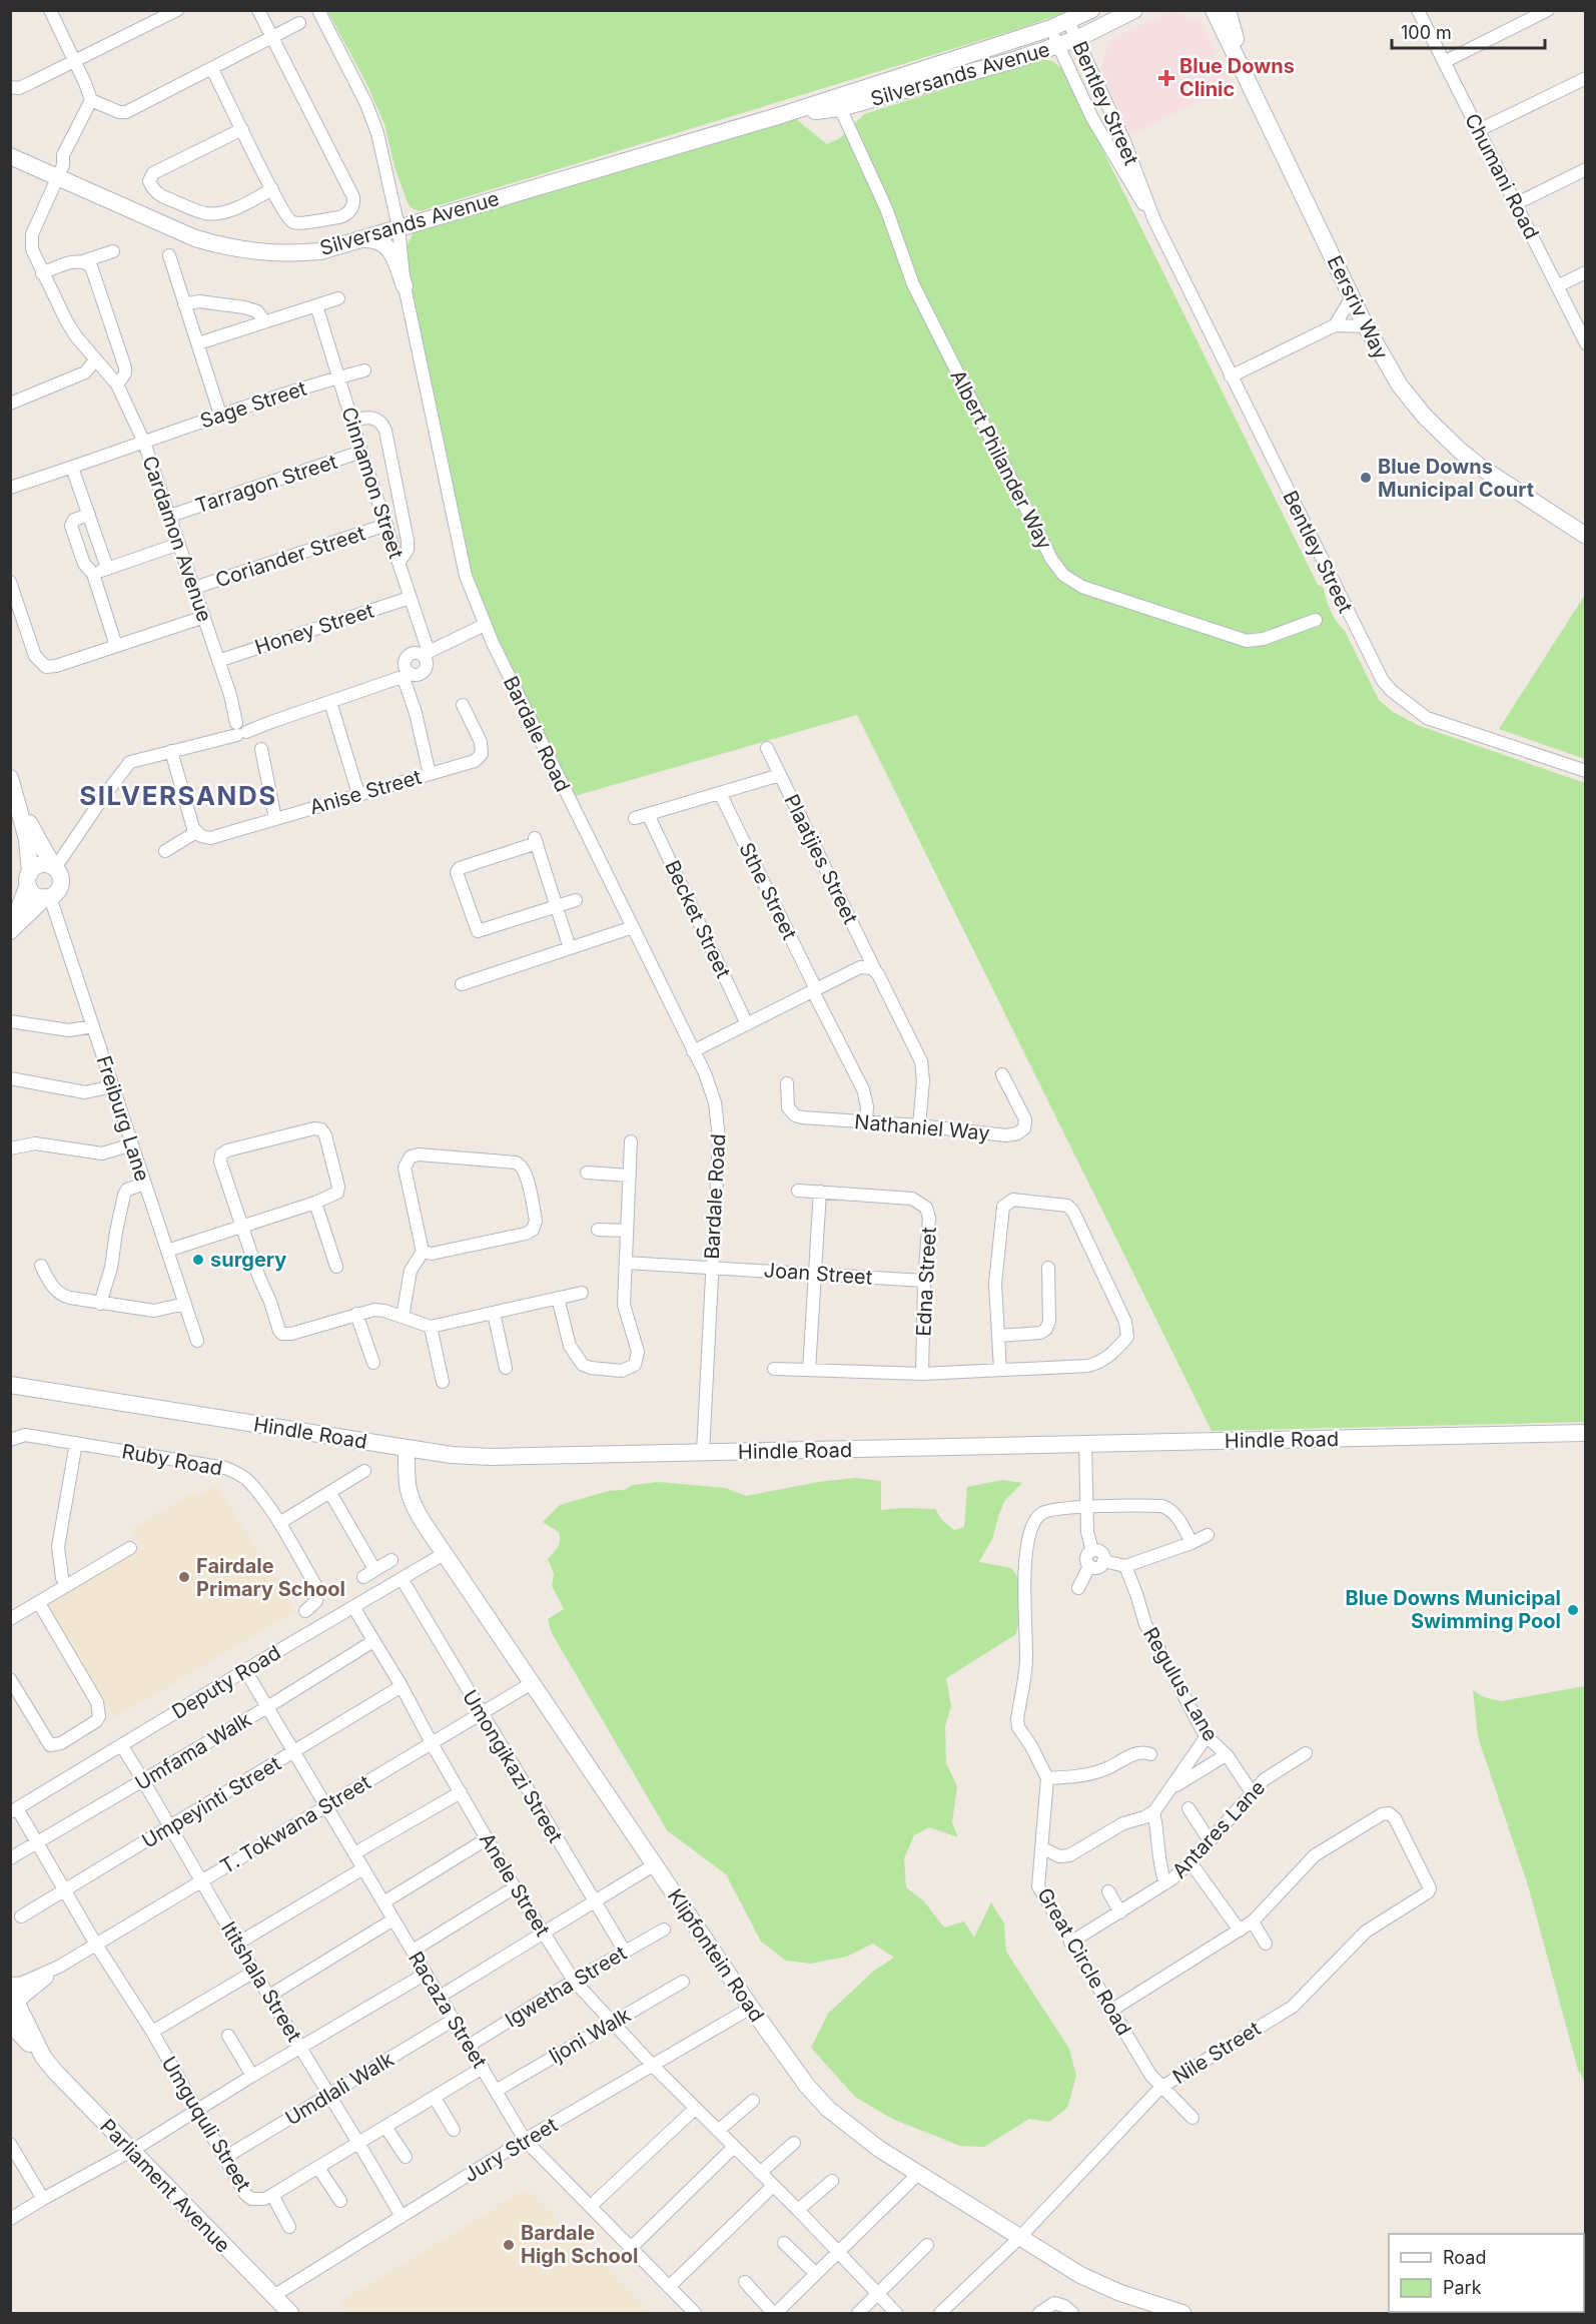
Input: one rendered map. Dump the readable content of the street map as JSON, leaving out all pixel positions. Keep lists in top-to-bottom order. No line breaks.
{"streets":{"street":["Silversands Avenue","Bentley Street","Chumani Road","Eersriv Way","Sage Street","Albert Philander Way","Cinnamon Street","Tarragon Street","Cardamon Avenue","Coriander Street","Honey Street","Bardale Road","Anise Street","Plaatjies Street","Sthe Street","Becket Street","Freiburg Lane","Nathaniel Way","Joan Street","Edna Street","Hindle Road","Ruby Road","Deputy Road","Regulus Lane","Umfama Walk","Umongikazi Street","Umpeyinti Street","T. Tokwana Street","Antares Lane","Anele Street","Klipfontein Road","Great Circle Road","Ititshala Street","Igwetha Street","Racaza Street","Ijoni Walk","Nile Street","Umdlali Walk","Umguquli Street","Jury Street","Parliament Avenue"]},"crossings":[["Silversands Avenue","Bentley Street"],["Silversands Avenue","Albert Philander Way"],["Silversands Avenue","Cardamon Avenue"],["Silversands Avenue","Bardale Road"],["Sage Street","Cinnamon Street"],["Sage Street","Cardamon Avenue"],["Cinnamon Street","Tarragon Street"],["Cinnamon Street","Coriander Street"],["Cinnamon Street","Honey Street"],["Tarragon Street","Cardamon Avenue"],["Cardamon Avenue","Coriander Street"],["Cardamon Avenue","Honey Street"],["Bardale Road","Joan Street"],["Bardale Road","Hindle Road"],["Plaatjies Street","Nathaniel Way"],["Sthe Street","Nathaniel Way"],["Joan Street","Edna Street"],["Hindle Road","Klipfontein Road"],["Deputy Road","Umongikazi Street"],["Deputy Road","Anele Street"],["Deputy Road","Klipfontein Road"],["Deputy Road","Ititshala Street"],["Deputy Road","Racaza Street"],["Deputy Road","Umguquli Street"],["Regulus Lane","Antares Lane"],["Umfama Walk","Anele Street"],["Umfama Walk","Ititshala Street"],["Umfama Walk","Racaza Street"],["Umfama Walk","Umguquli Street"],["Umongikazi Street","T. Tokwana Street"],["Umongikazi Street","Igwetha Street"],["Umpeyinti Street","Anele Street"],["Umpeyinti Street","Ititshala Street"],["Umpeyinti Street","Racaza Street"],["Umpeyinti Street","Umguquli Street"],["T. Tokwana Street","Anele Street"],["T. Tokwana Street","Klipfontein Road"],["T. Tokwana Street","Ititshala Street"],["T. Tokwana Street","Racaza Street"],["T. Tokwana Street","Umguquli Street"],["T. Tokwana Street","Parliament Avenue"],["Antares Lane","Great Circle Road"],["Anele Street","Igwetha Street"],["Anele Street","Ijoni Walk"],["Anele Street","Jury Street"],["Klipfontein Road","Nile Street"],["Klipfontein Road","Jury Street"],["Great Circle Road","Nile Street"],["Ititshala Street","Umdlali Walk"],["Ititshala Street","Umguquli Street"],["Ititshala Street","Jury Street"],["Igwetha Street","Racaza Street"],["Racaza Street","Ijoni Walk"],["Racaza Street","Umdlali Walk"],["Racaza Street","Umguquli Street"],["Racaza Street","Jury Street"],["Umdlali Walk","Umguquli Street"],["Jury Street","Parliament Avenue"]],"districts":["SILVERSANDS"],"places":{"health":["Blue Downs Clinic"],"other":["Blue Downs Municipal Court","surgery","Fairdale Primary School","Blue Downs Municipal Swimming Pool","Bardale High School"]},"legend":["Road","Park"],"scale_bar":"100 m"}
